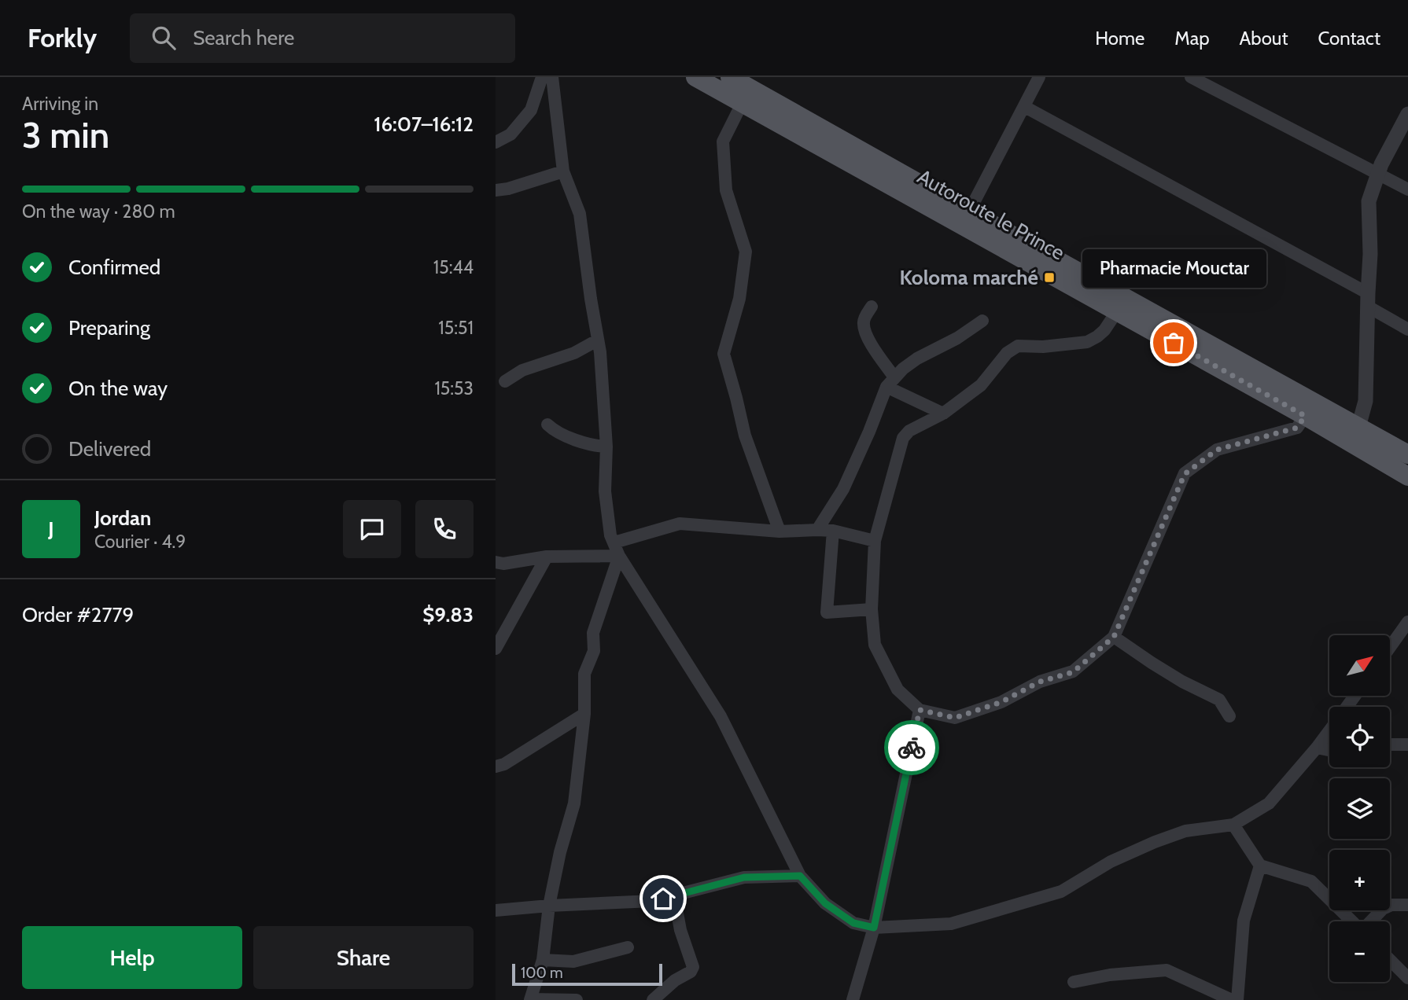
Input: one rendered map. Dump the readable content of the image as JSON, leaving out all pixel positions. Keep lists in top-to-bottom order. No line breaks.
{"streets":{"main road":["Autoroute le Prince"]},"places":{"transit":["Koloma marché"],"other":["Pharmacie Mouctar"]},"scale_bar":"100 m","north":"top right","page":{"header":"Forkly","search":"Search here","nav":["Home","Map","About","Contact"],"heading":["3 min","Arriving in","16:07–16:12"],"panel":["Jordan","Courier · 4.9","Order #2779","$9.83"],"bar":"On the way · 280 m","list":[["Confirmed","15:44"],["Preparing","15:51"],["On the way","15:53"],"Delivered"],"bubble":"Pharmacie Mouctar","round":"J","map_buttons":["+","−"],"buttons":["Help","Share"],"scale":"100 m"}}
